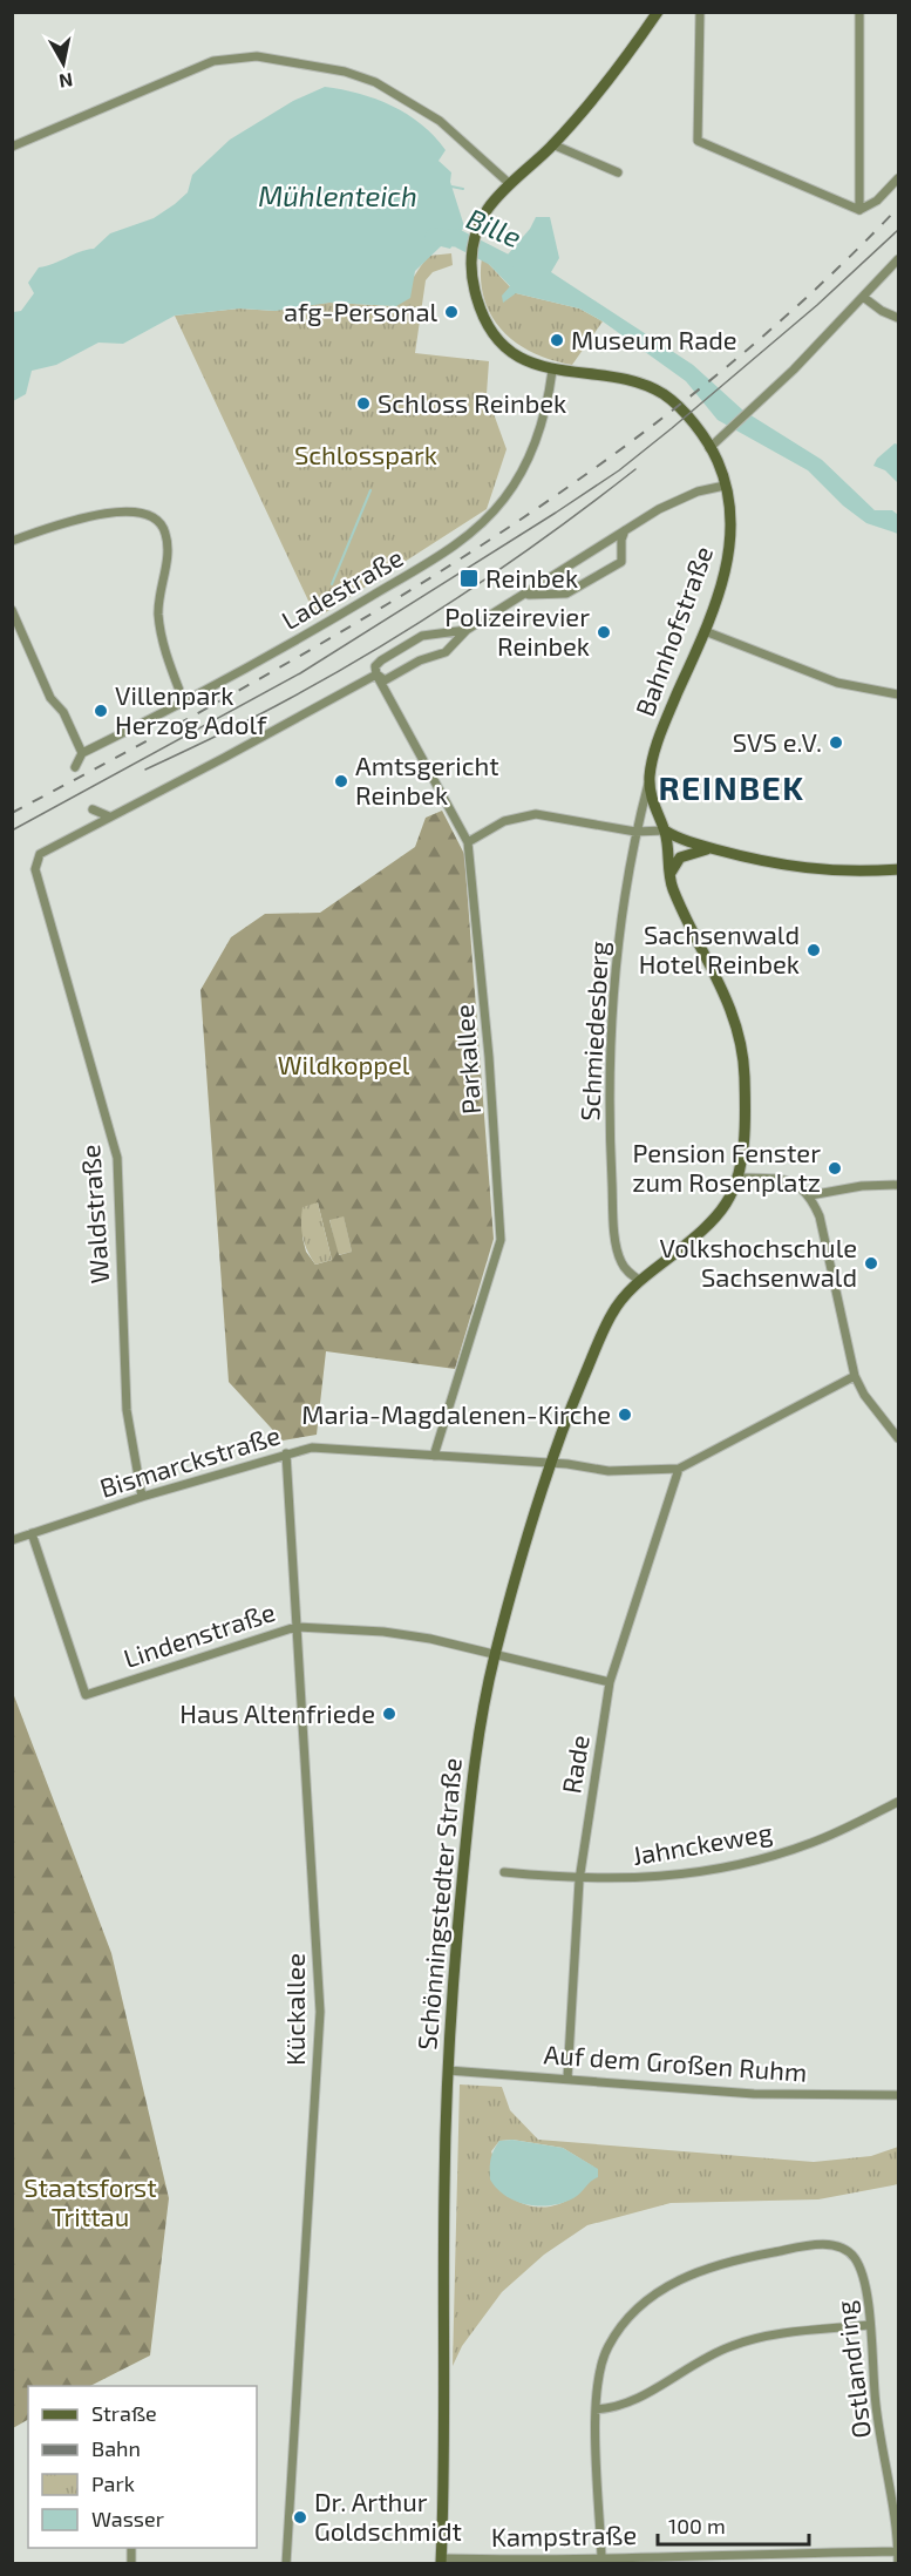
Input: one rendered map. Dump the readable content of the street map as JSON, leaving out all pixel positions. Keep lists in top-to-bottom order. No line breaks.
{"streets":{"main road":["Bahnhofstraße","Schönningstedter Straße"],"street":["Ladestraße","Schmiedesberg","Parkallee","Waldstraße","Bismarckstraße","Lindenstraße","Rade","Jahnckeweg","Kückallee","Auf dem Großen Ruhm","Ostlandring","Kampstraße"]},"crossings":[["Ladestraße","Bahnhofstraße"],["Bahnhofstraße","Schmiedesberg"],["Bahnhofstraße","Schönningstedter Straße"],["Schmiedesberg","Schönningstedter Straße"],["Parkallee","Bismarckstraße"],["Waldstraße","Bismarckstraße"],["Bismarckstraße","Lindenstraße"],["Bismarckstraße","Rade"],["Bismarckstraße","Schönningstedter Straße"],["Bismarckstraße","Kückallee"],["Lindenstraße","Rade"],["Lindenstraße","Schönningstedter Straße"],["Lindenstraße","Kückallee"],["Rade","Jahnckeweg"],["Rade","Auf dem Großen Ruhm"],["Schönningstedter Straße","Auf dem Großen Ruhm"],["Schönningstedter Straße","Kampstraße"],["Ostlandring","Kampstraße"]],"districts":["REINBEK"],"water":["Mühlenteich","Bille"],"parks":["Schlosspark","Wildkoppel","Staatsforst Trittau"],"places":{"other":["afg-Personal","Museum Rade","Schloss Reinbek","Polizeirevier Reinbek","Villenpark Herzog Adolf","SVS e.V.","Amtsgericht Reinbek","Sachsenwald Hotel Reinbek","Pension Fenster zum Rosenplatz","Volkshochschule Sachsenwald","Maria-Magdalenen-Kirche","Haus Altenfriede","Dr. Arthur Goldschmidt"],"transit":["Reinbek"]},"legend":["Straße","Bahn","Park","Wasser"],"scale_bar":"100 m","north":"bottom"}
